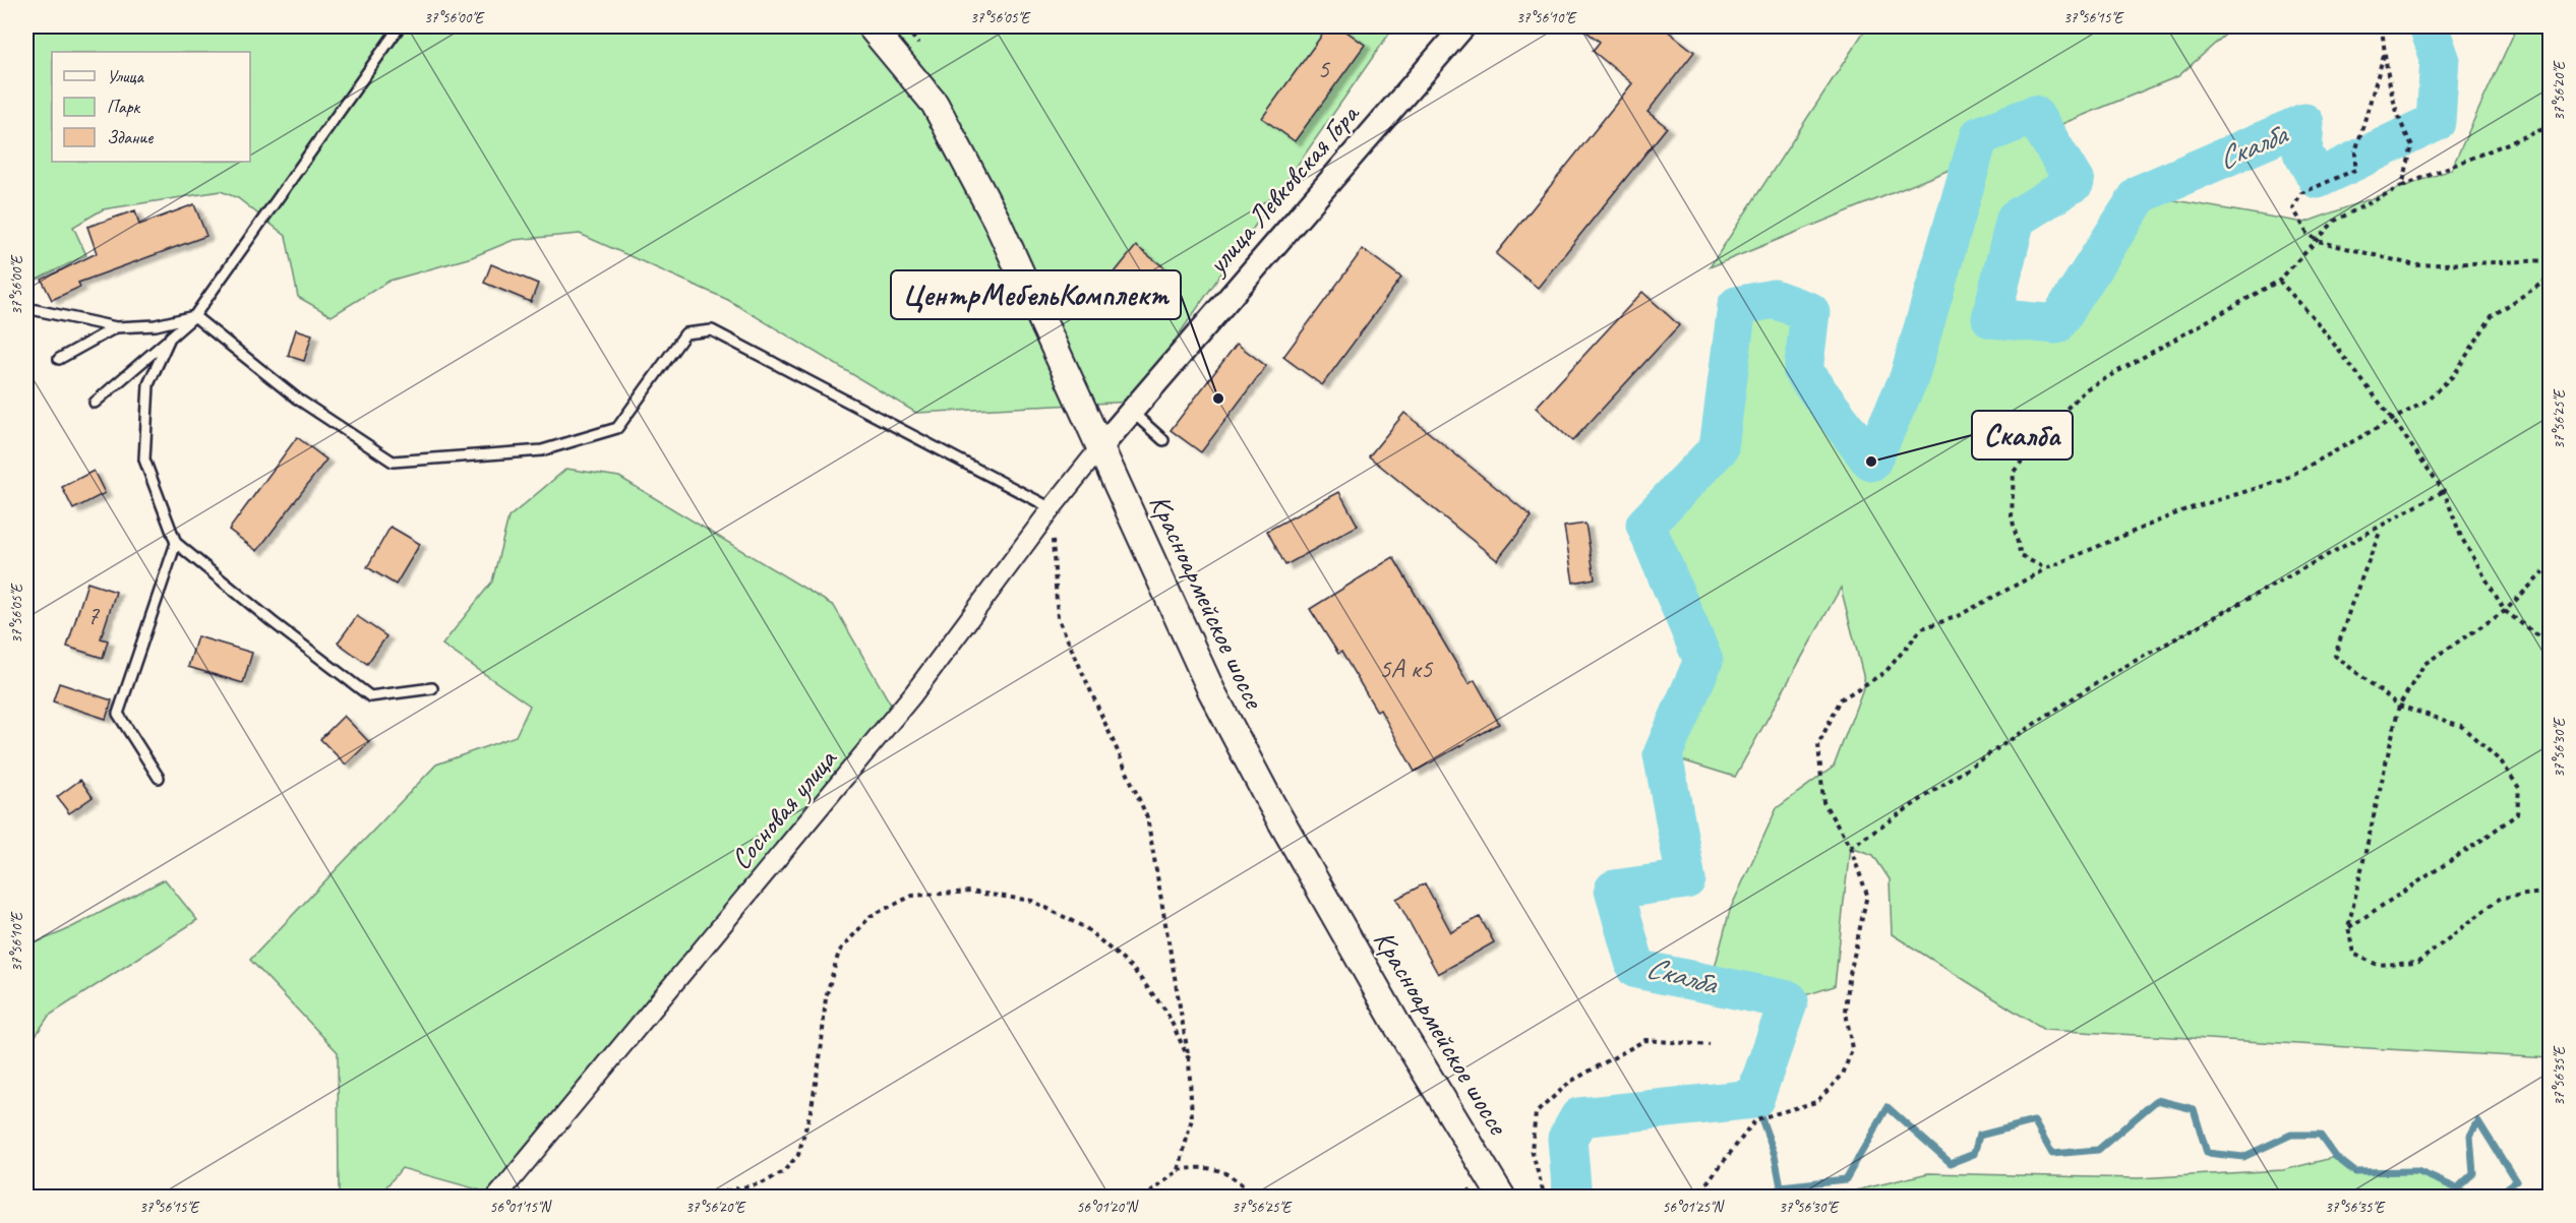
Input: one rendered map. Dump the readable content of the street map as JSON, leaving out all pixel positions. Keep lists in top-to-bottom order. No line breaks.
{"streets":{"main road":["Красноармейское шоссе"],"street":["улица Левковская Гора","Сосновая улица"]},"crossings":[["улица Левковская Гора","Красноармейское шоссе"],["улица Левковская Гора","Сосновая улица"],["Красноармейское шоссе","Сосновая улица"]],"water":["Скалба"],"places":["ЦентрМебельКомплект","Скалба"],"house_numbers":["5","7","5А к5"],"legend":["Улица","Парк","Здание"],"coordinates":["37°56'00\"E","37°56'05\"E","37°56'10\"E","37°56'15\"E","37°56'20\"E","37°56'25\"E","37°56'30\"E","37°56'35\"E","56°01'15\"N","56°01'20\"N","56°01'25\"N"]}
